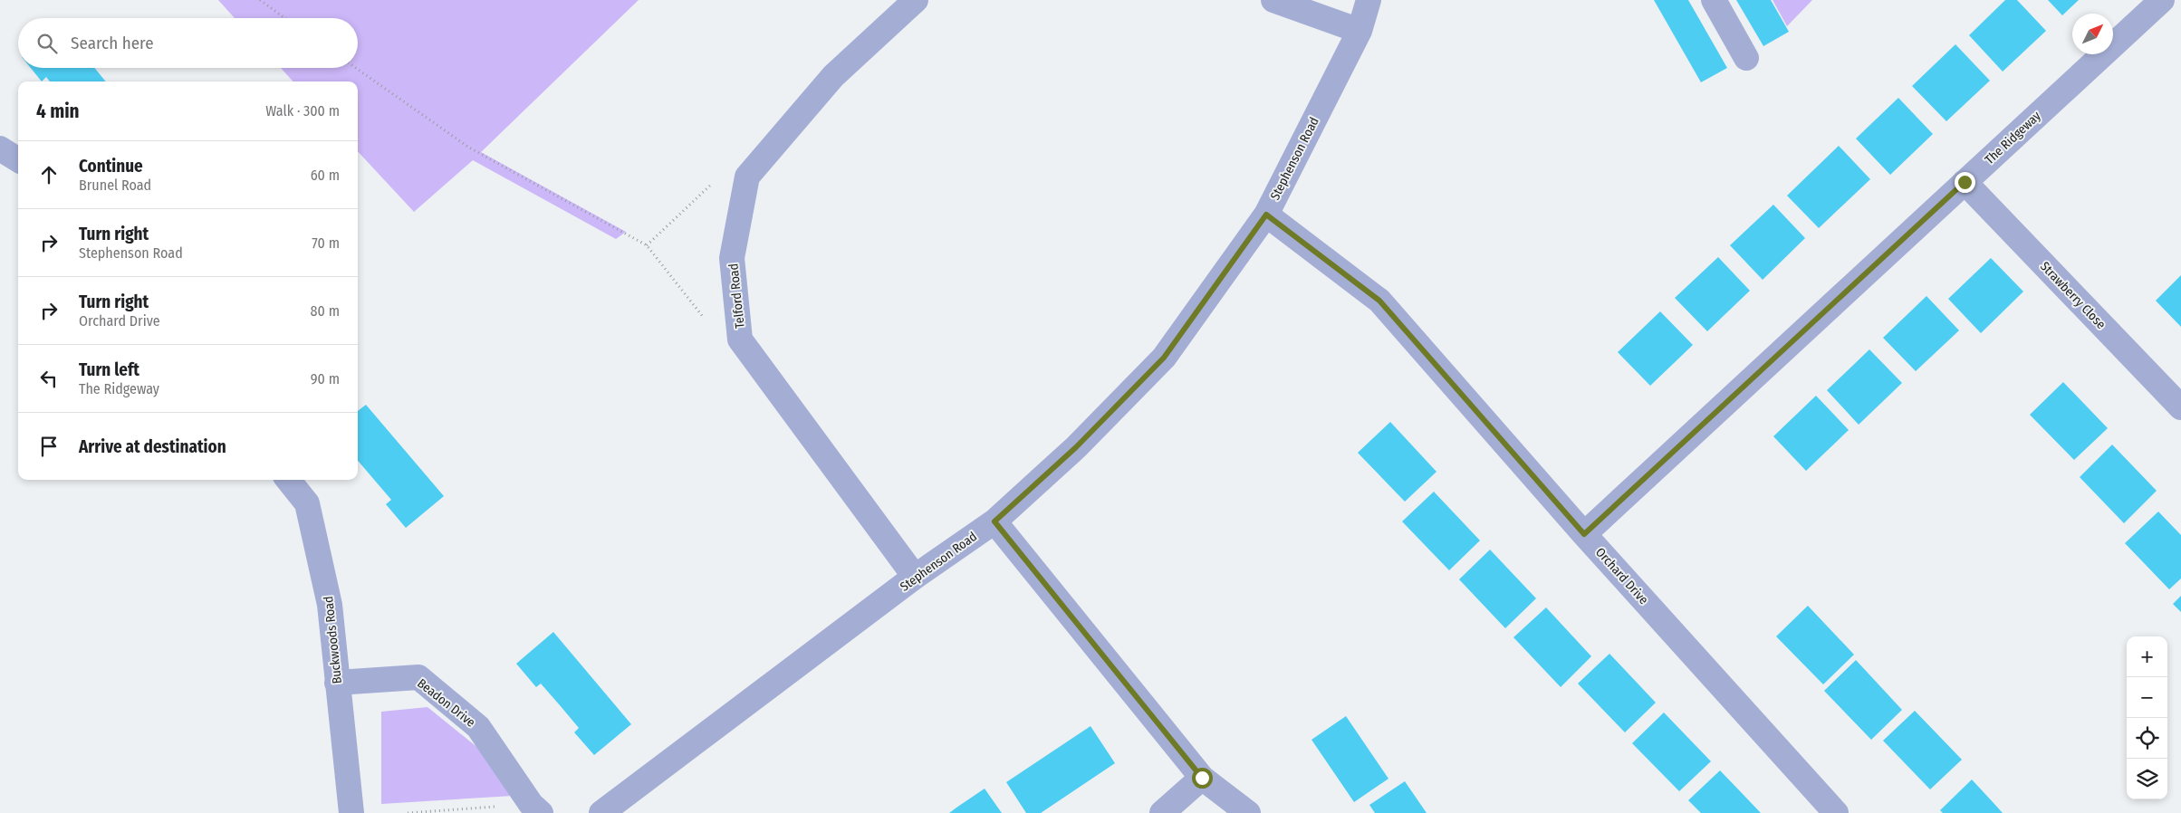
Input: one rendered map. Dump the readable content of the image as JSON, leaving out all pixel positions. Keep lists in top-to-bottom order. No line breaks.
{"streets":{"street":["The Ridgeway","Stephenson Road","Strawberry Close","Telford Road","Orchard Drive","Buckwoods Road","Beadon Drive"]},"crossings":[["The Ridgeway","Strawberry Close"],["The Ridgeway","Orchard Drive"],["Stephenson Road","Telford Road"],["Stephenson Road","Orchard Drive"],["Buckwoods Road","Beadon Drive"]],"north":"top right","page":{"search":"Search here","heading":["4 min","Walk · 300 m"],"list":[["Continue","Brunel Road","60 m"],["Turn right","Stephenson Road","70 m"],["Turn right","Orchard Drive","80 m"],["Turn left","The Ridgeway","90 m"],"Arrive at destination"],"map_buttons":["+","−"]}}
